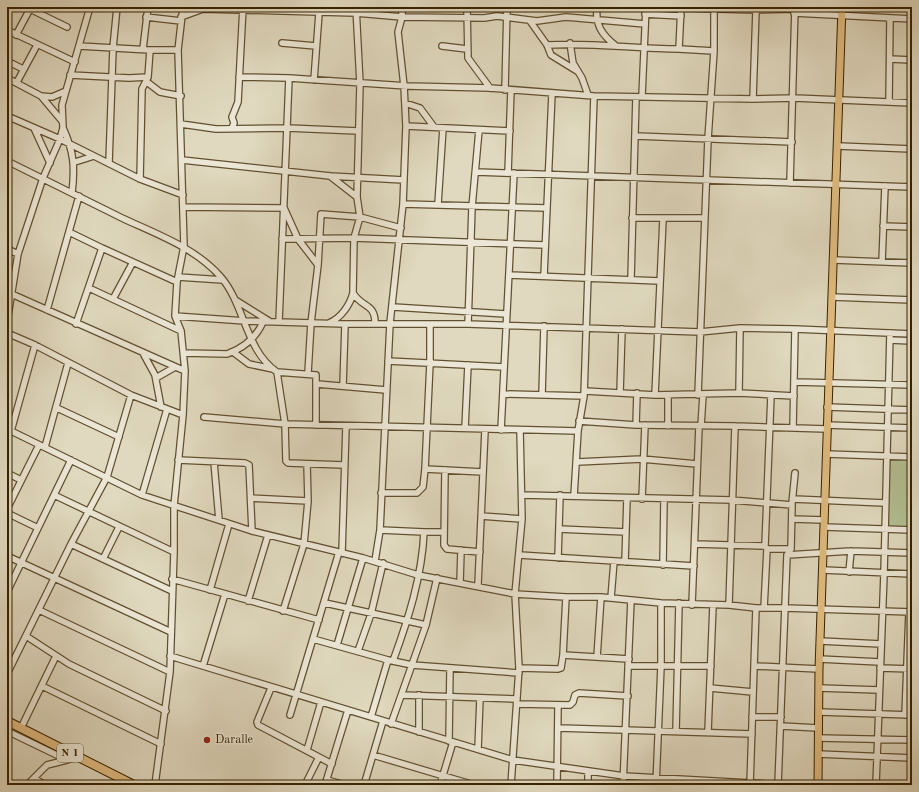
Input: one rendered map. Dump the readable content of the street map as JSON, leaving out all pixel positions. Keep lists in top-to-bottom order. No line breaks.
{"streets":{"highway":["N 1"]},"places":["Daralle"]}
